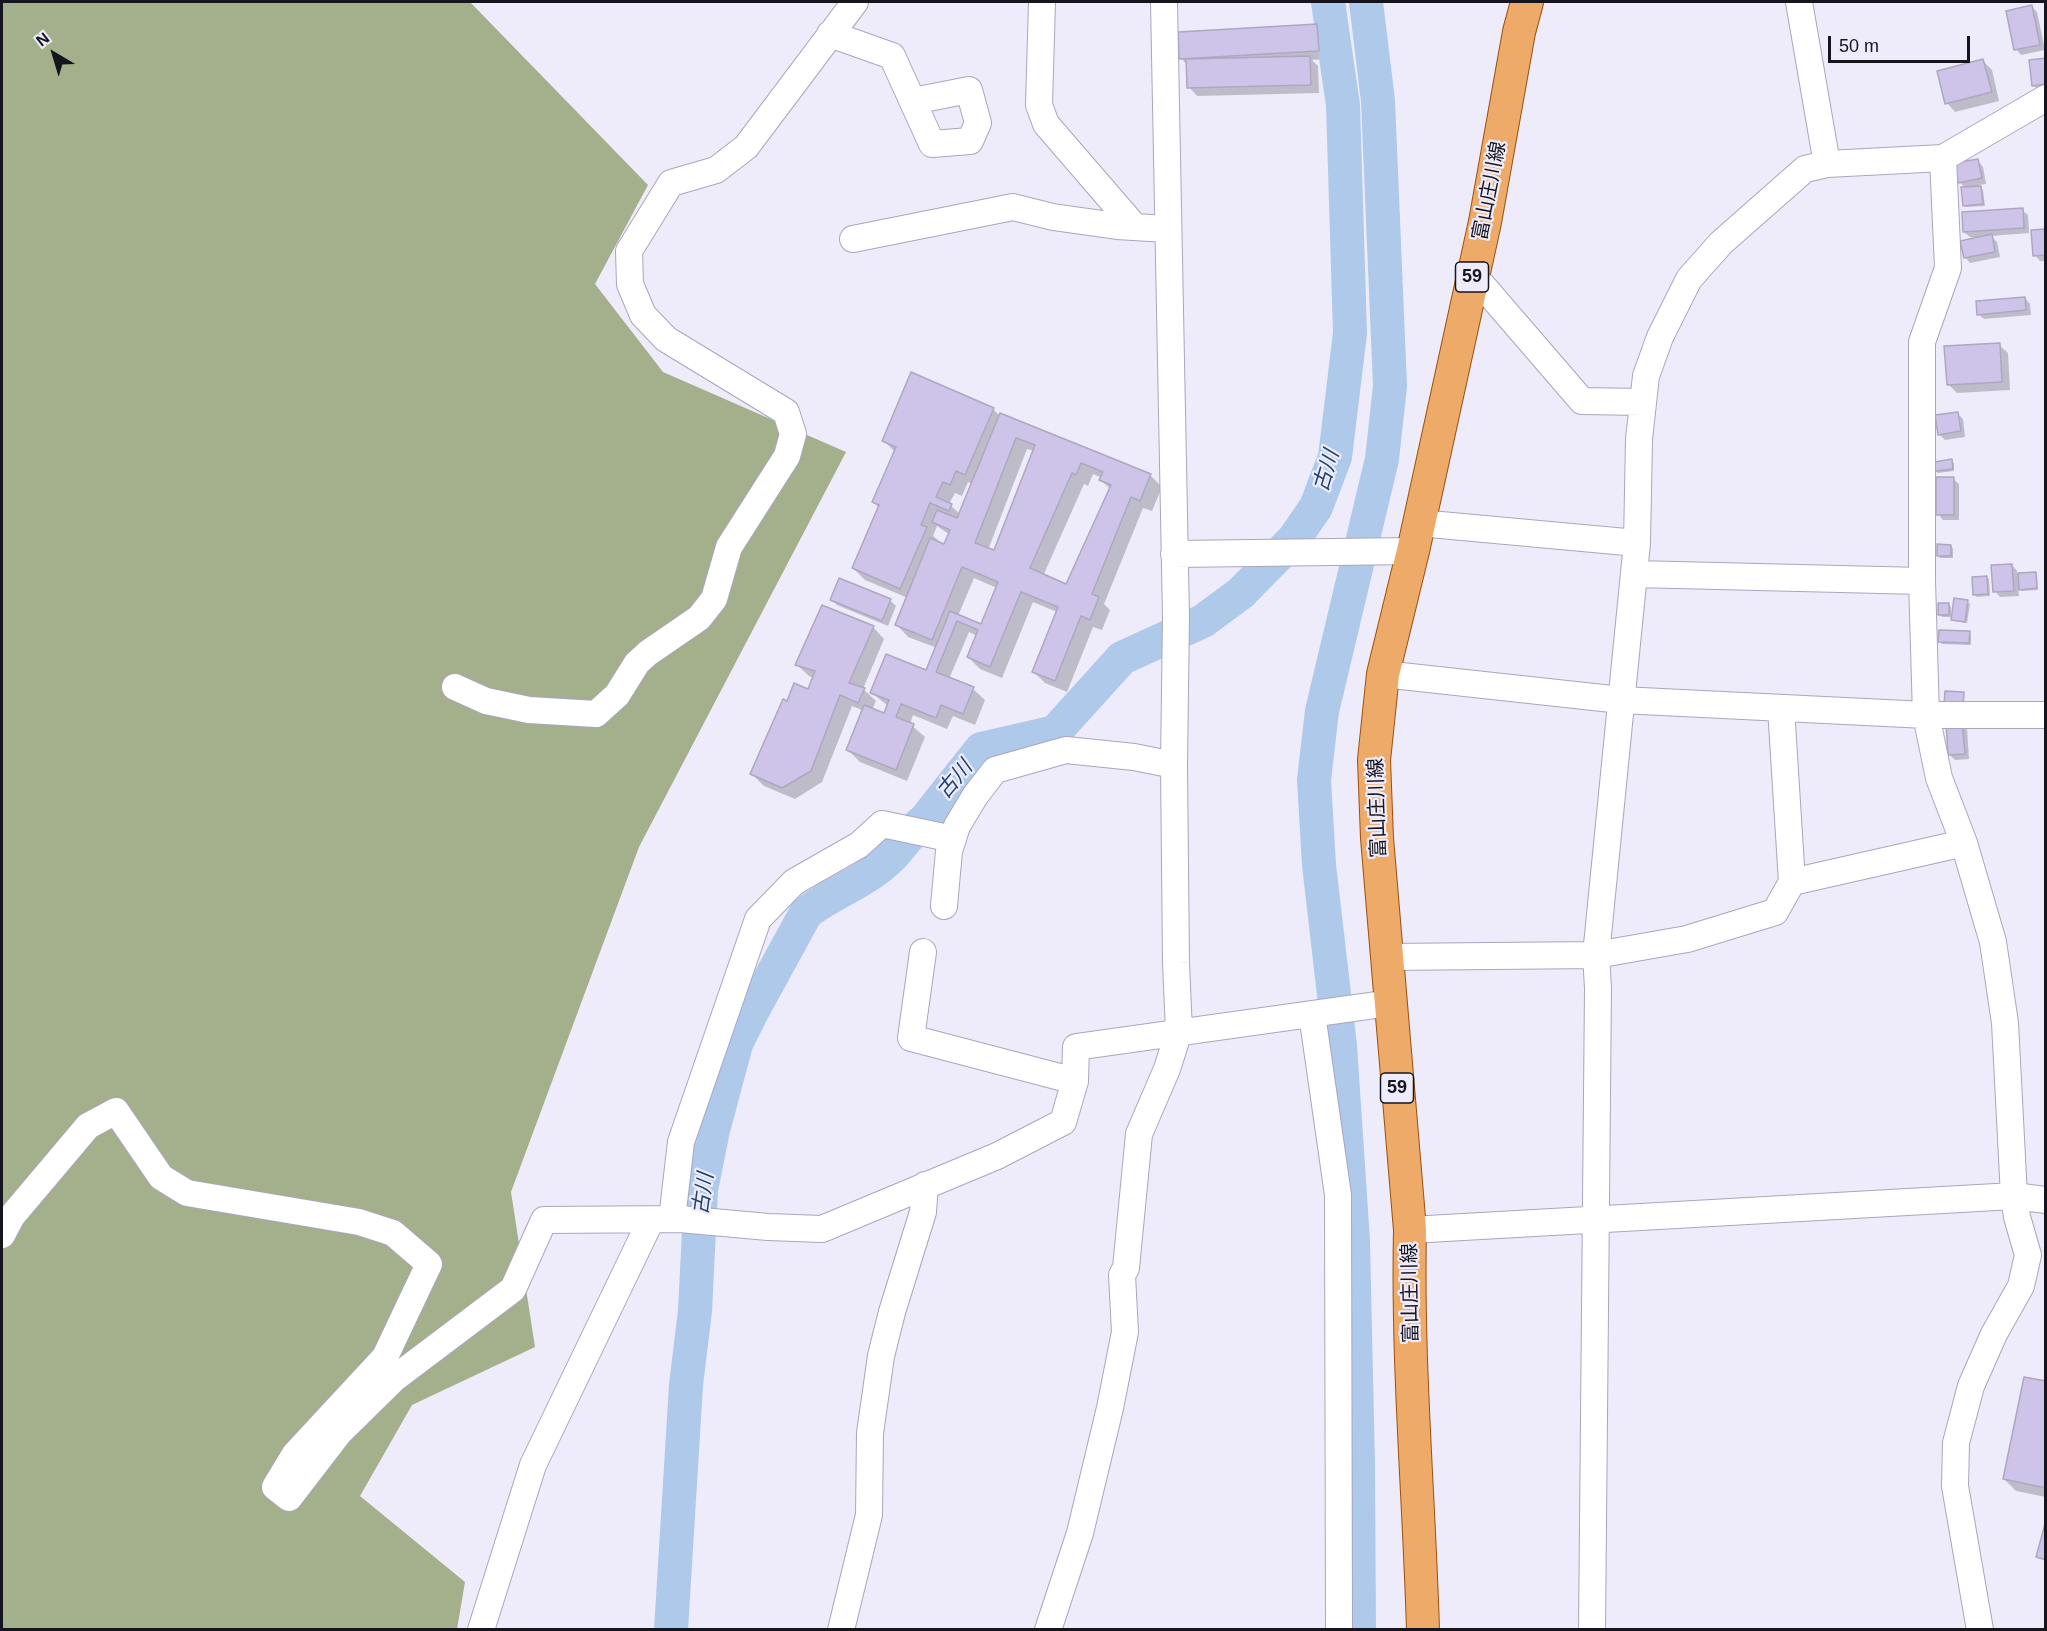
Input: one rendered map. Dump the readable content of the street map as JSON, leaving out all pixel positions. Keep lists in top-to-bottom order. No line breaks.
{"streets":{"main road":["富山庄川線","59"]},"water":["古川"],"scale_bar":"50 m","north":"top left"}
